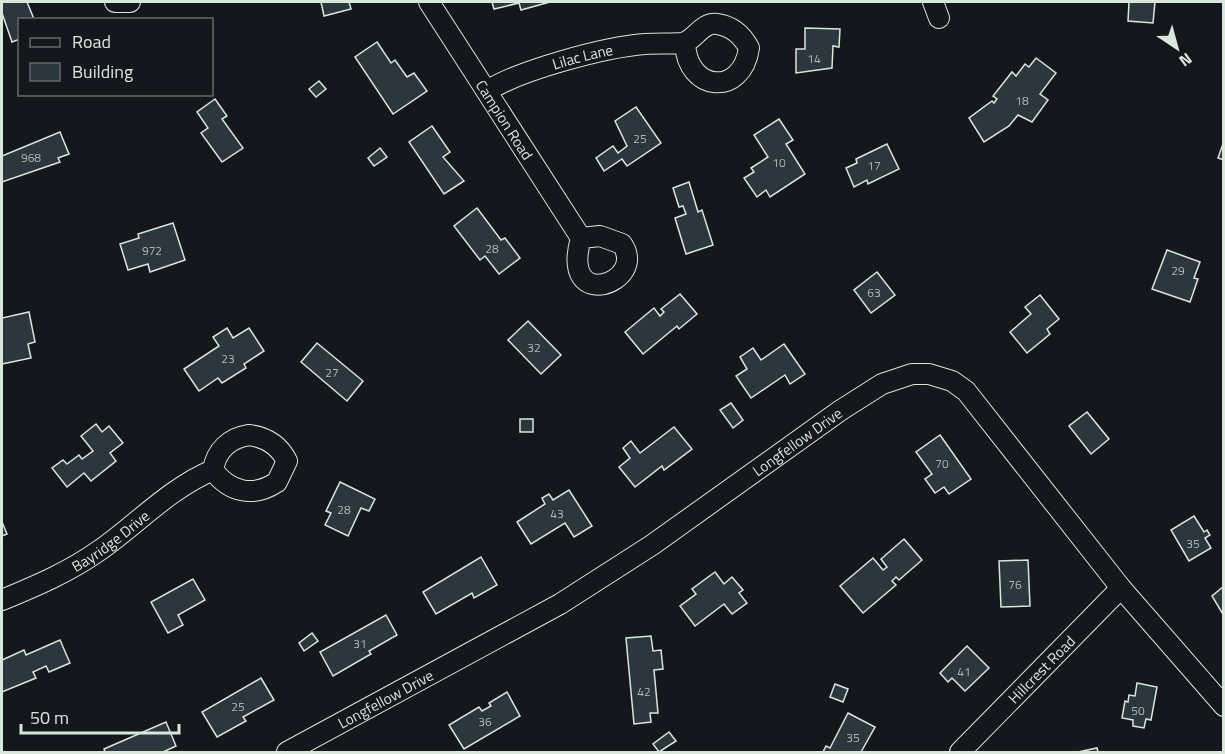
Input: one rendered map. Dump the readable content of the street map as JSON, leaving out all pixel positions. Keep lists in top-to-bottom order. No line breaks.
{"streets":{"street":["Lilac Lane","Campion Road","Longfellow Drive","Bayridge Drive","Hillcrest Road"]},"crossings":[["Lilac Lane","Campion Road"],["Longfellow Drive","Hillcrest Road"]],"house_numbers":["14","18","25","968","10","17","28","972","29","63","32","23","27","70","28","43","35","76","31","41","42","25","50","36","35"],"legend":["Road","Building"],"scale_bar":"50 m","north":"bottom right"}
